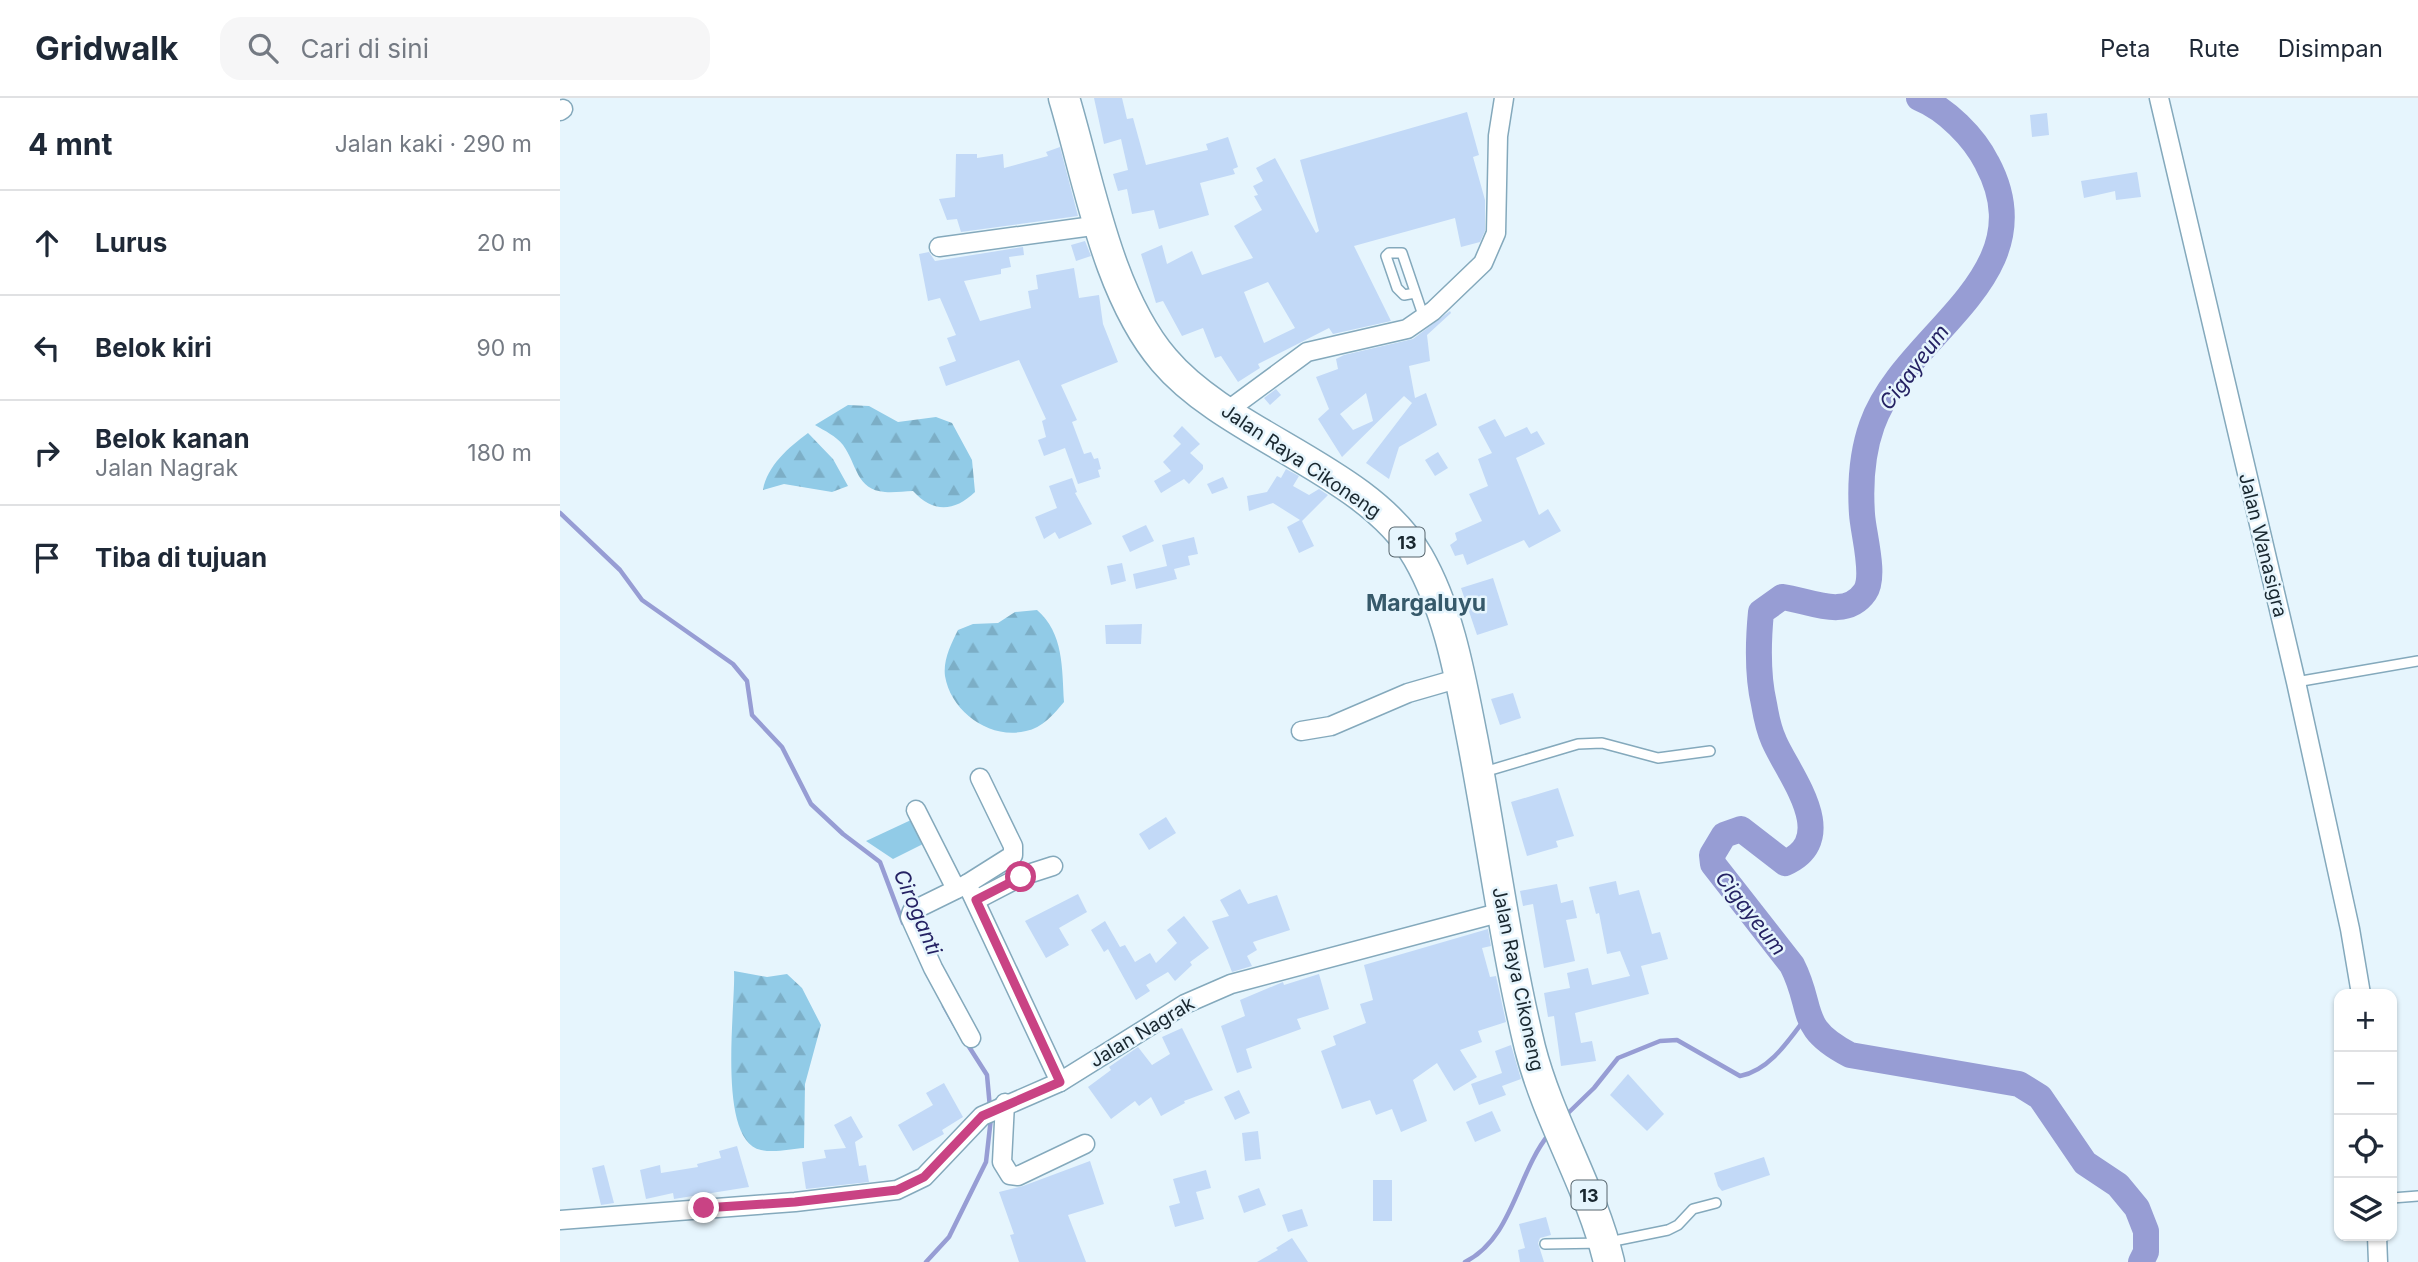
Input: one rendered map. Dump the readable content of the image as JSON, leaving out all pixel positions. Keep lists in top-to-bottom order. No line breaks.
{"streets":{"highway":["Jalan Raya Cikoneng","13"],"street":["Jalan Wanasigra","Jalan Nagrak"]},"crossings":[["Jalan Raya Cikoneng","Jalan Nagrak"]],"districts":["Margaluyu"],"water":["Cigayeum","Ciroganti"],"page":{"header":"Gridwalk","search":"Cari di sini","nav":["Peta","Rute","Disimpan"],"heading":["4 mnt","Jalan kaki · 290 m"],"list":[["Lurus","20 m"],["Belok kiri","90 m"],["Belok kanan","Jalan Nagrak","180 m"],"Tiba di tujuan"],"map_buttons":["+","−"]}}
